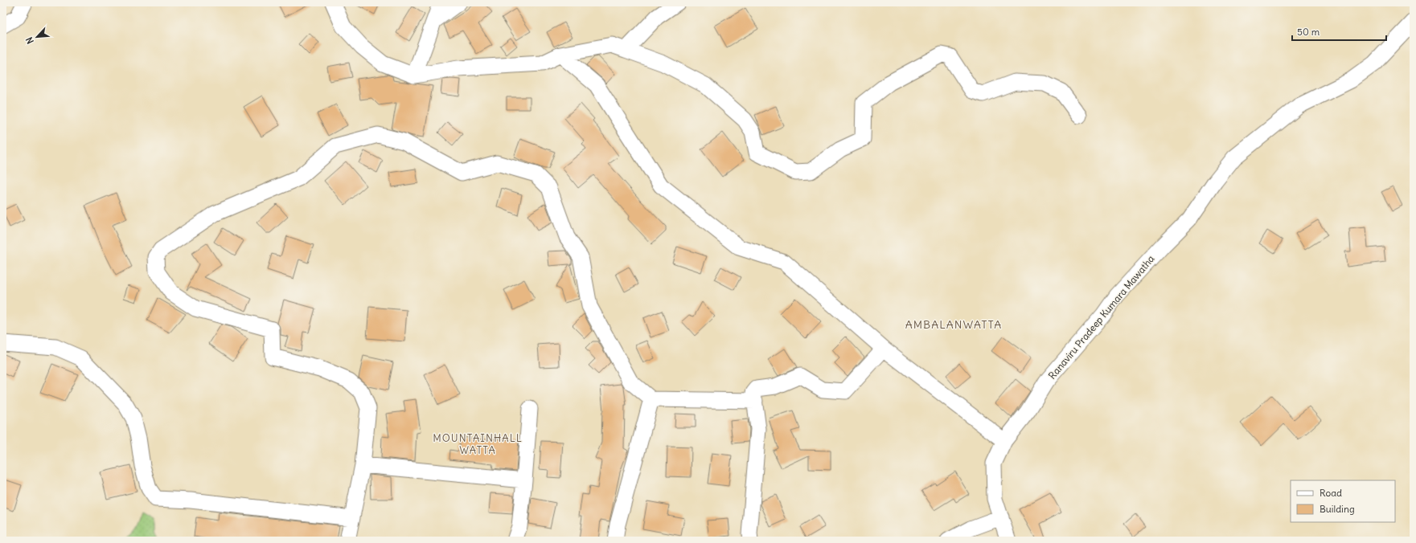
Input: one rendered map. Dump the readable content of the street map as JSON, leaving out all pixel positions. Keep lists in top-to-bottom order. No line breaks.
{"streets":{"street":["Ranaviru Pradeep Kumara Mawatha"]},"districts":["AMBALANWATTA","MOUNTAINHALL WATTA"],"legend":["Road","Building"],"scale_bar":"50 m","north":"bottom left"}
